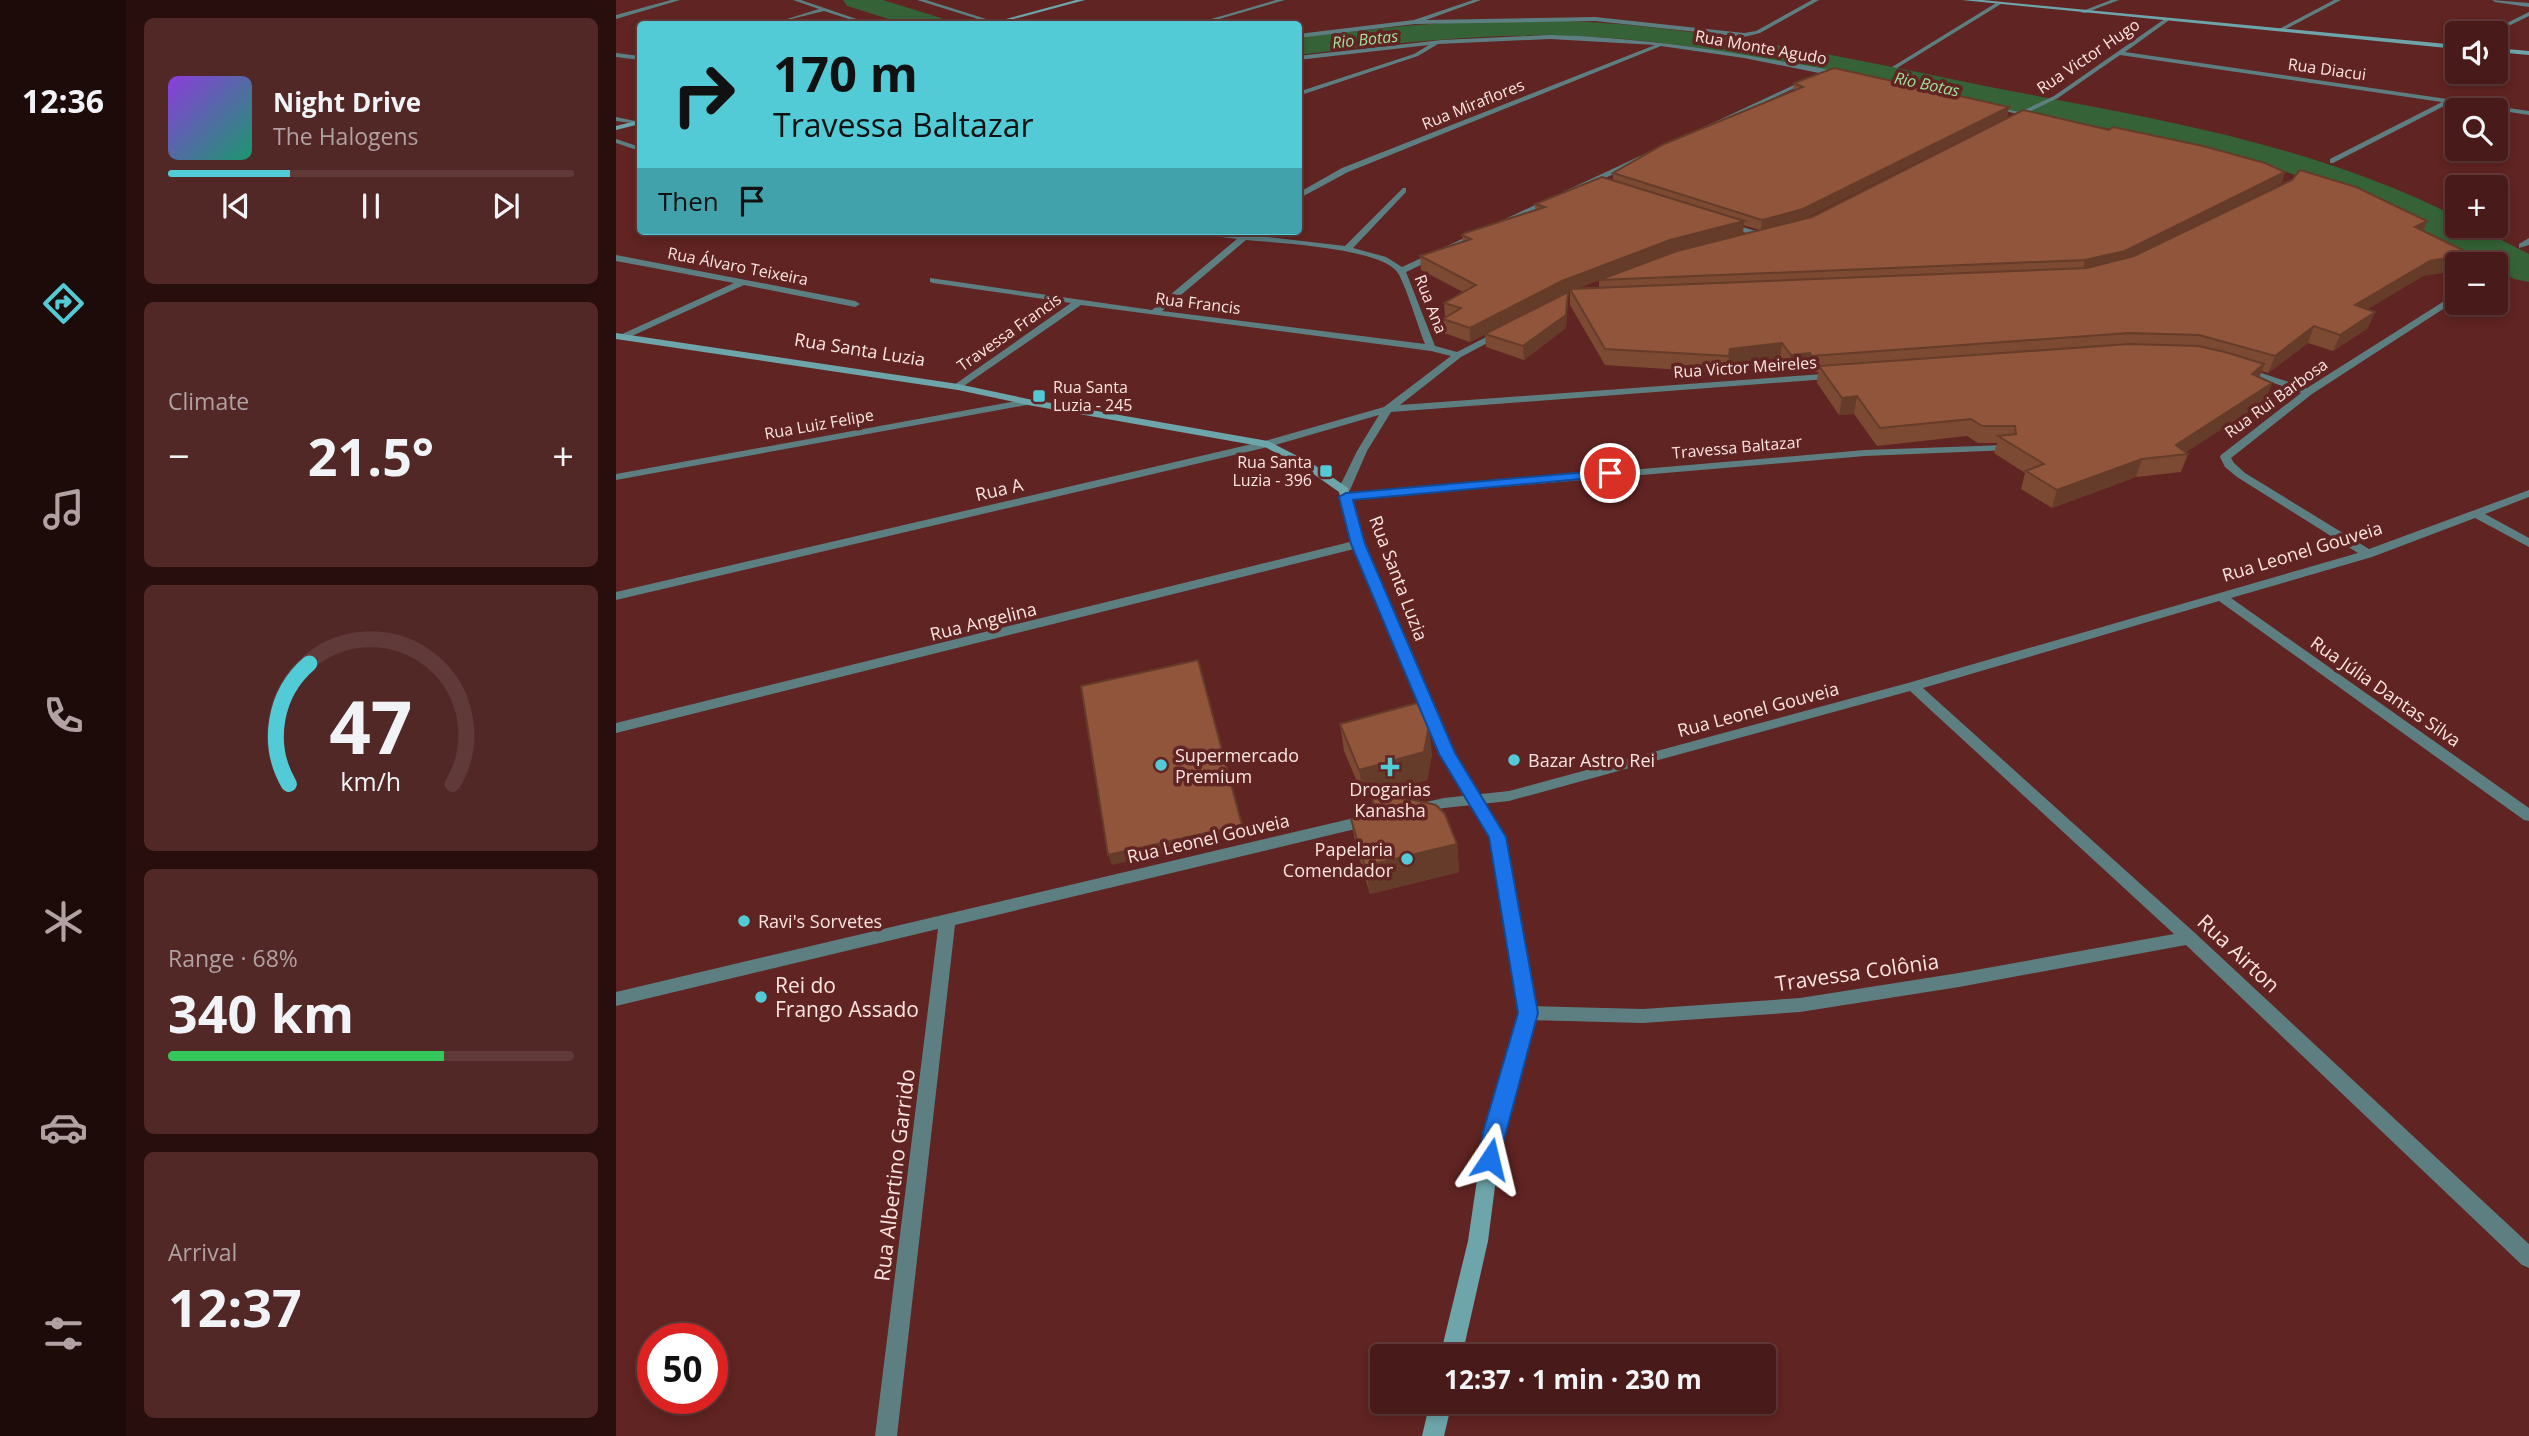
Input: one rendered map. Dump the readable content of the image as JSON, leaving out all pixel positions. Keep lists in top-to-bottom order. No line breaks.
{"streets":{"main road":["Rua Santa Luzia"],"street":["Rua Monte Agudo","Rua Victor Hugo","Rua Diacui","Rua Miraflores","Rua Álvaro Teixeira","Rua Francis","Rua Ana","Travessa Francis","Rua Victor Meireles","Rua Rui Barbosa","Rua Luiz Felipe","Travessa Baltazar","Rua A","Rua Leonel Gouveia","Rua Angelina","Rua Júlia Dantas Silva","Rua Airton","Travessa Colônia","Rua Albertino Garrido"]},"crossings":[["Rua Monte Agudo","Rua Miraflores"],["Rua Victor Hugo","Rua Diacui"],["Rua Francis","Rua Ana"],["Rua Francis","Travessa Francis"],["Travessa Francis","Rua Santa Luzia"],["Rua Santa Luzia","Rua Luiz Felipe"],["Rua Santa Luzia","Travessa Baltazar"],["Rua Santa Luzia","Rua A"],["Rua Santa Luzia","Rua Leonel Gouveia"],["Rua Santa Luzia","Rua Angelina"],["Rua Santa Luzia","Travessa Colônia"],["Rua Victor Meireles","Rua A"],["Rua Rui Barbosa","Rua Leonel Gouveia"],["Rua Leonel Gouveia","Rua Júlia Dantas Silva"],["Rua Leonel Gouveia","Rua Airton"],["Rua Leonel Gouveia","Rua Albertino Garrido"],["Rua Airton","Travessa Colônia"]],"water":["Rio Botas"],"places":{"transit":["Rua Santa Luzia - 245","Rua Santa Luzia - 396"],"other":["Bazar Astro Rei","Supermercado Premium","Papelaria Comendador","Ravi's Sorvetes","Rei do Frango Assado"],"health":["Drogarias Kanasha"]},"page":{"tabs":"12:36","map_buttons":["+","−"],"turn":["170 m","Travessa Baltazar"],"song":["Night Drive","The Halogens"],"then":"Then","tile":["Climate",["Range · 68%","340 km"],["Arrival","12:37"]],"heat":["−","21.5°","+"],"limit":"50","trip":"12:37 · 1 min · 230 m","gauge":["47","km/h"]}}
